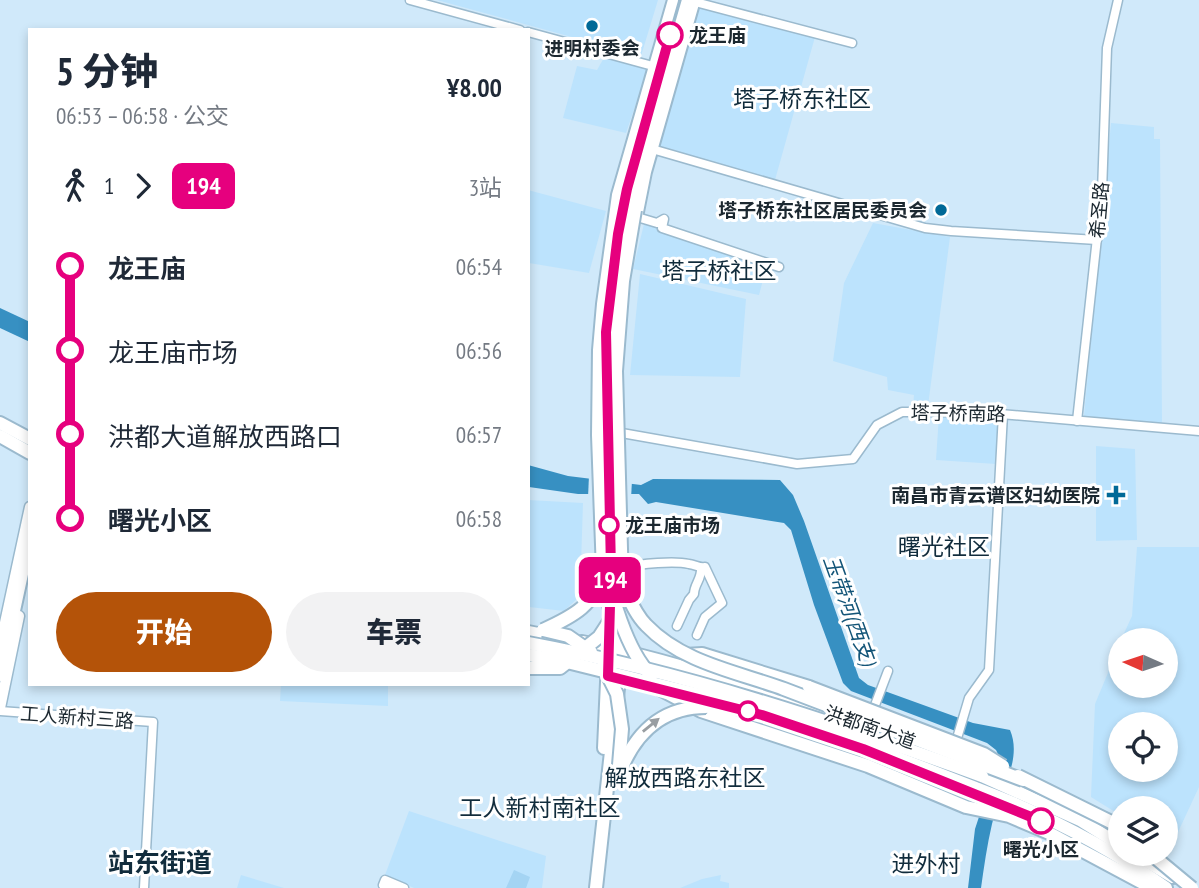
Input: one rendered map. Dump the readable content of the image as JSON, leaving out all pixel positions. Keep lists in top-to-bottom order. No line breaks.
{"streets":{"main road":["洪都南大道"],"street":["希圣路","塔子桥南路","工人新村三路"]},"crossings":[["希圣路","塔子桥南路"]],"districts":["塔子桥东社区","塔子桥社区","曙光社区","解放西路东社区","工人新村南社区","站东街道","进外村"],"water":["玉带河(西支)"],"places":{"other":["进明村委会","龙王庙","塔子桥东社区居民委员会","龙王庙市场","曙光小区"],"health":["南昌市青云谱区妇幼医院"]},"lines":["bus line 194"],"north":"left","page":{"on_map":"194","heading":["5 分钟","06:53 – 06:58 · 公交","¥8.00"],"legs":["1","194","3站"],"list":[{"name":"龙王庙","value":"06:54"},{"name":"龙王庙市场","value":"06:56"},{"name":"洪都大道解放西路口","value":"06:57"},{"name":"曙光小区","value":"06:58"}],"buttons":["开始","车票"]}}
